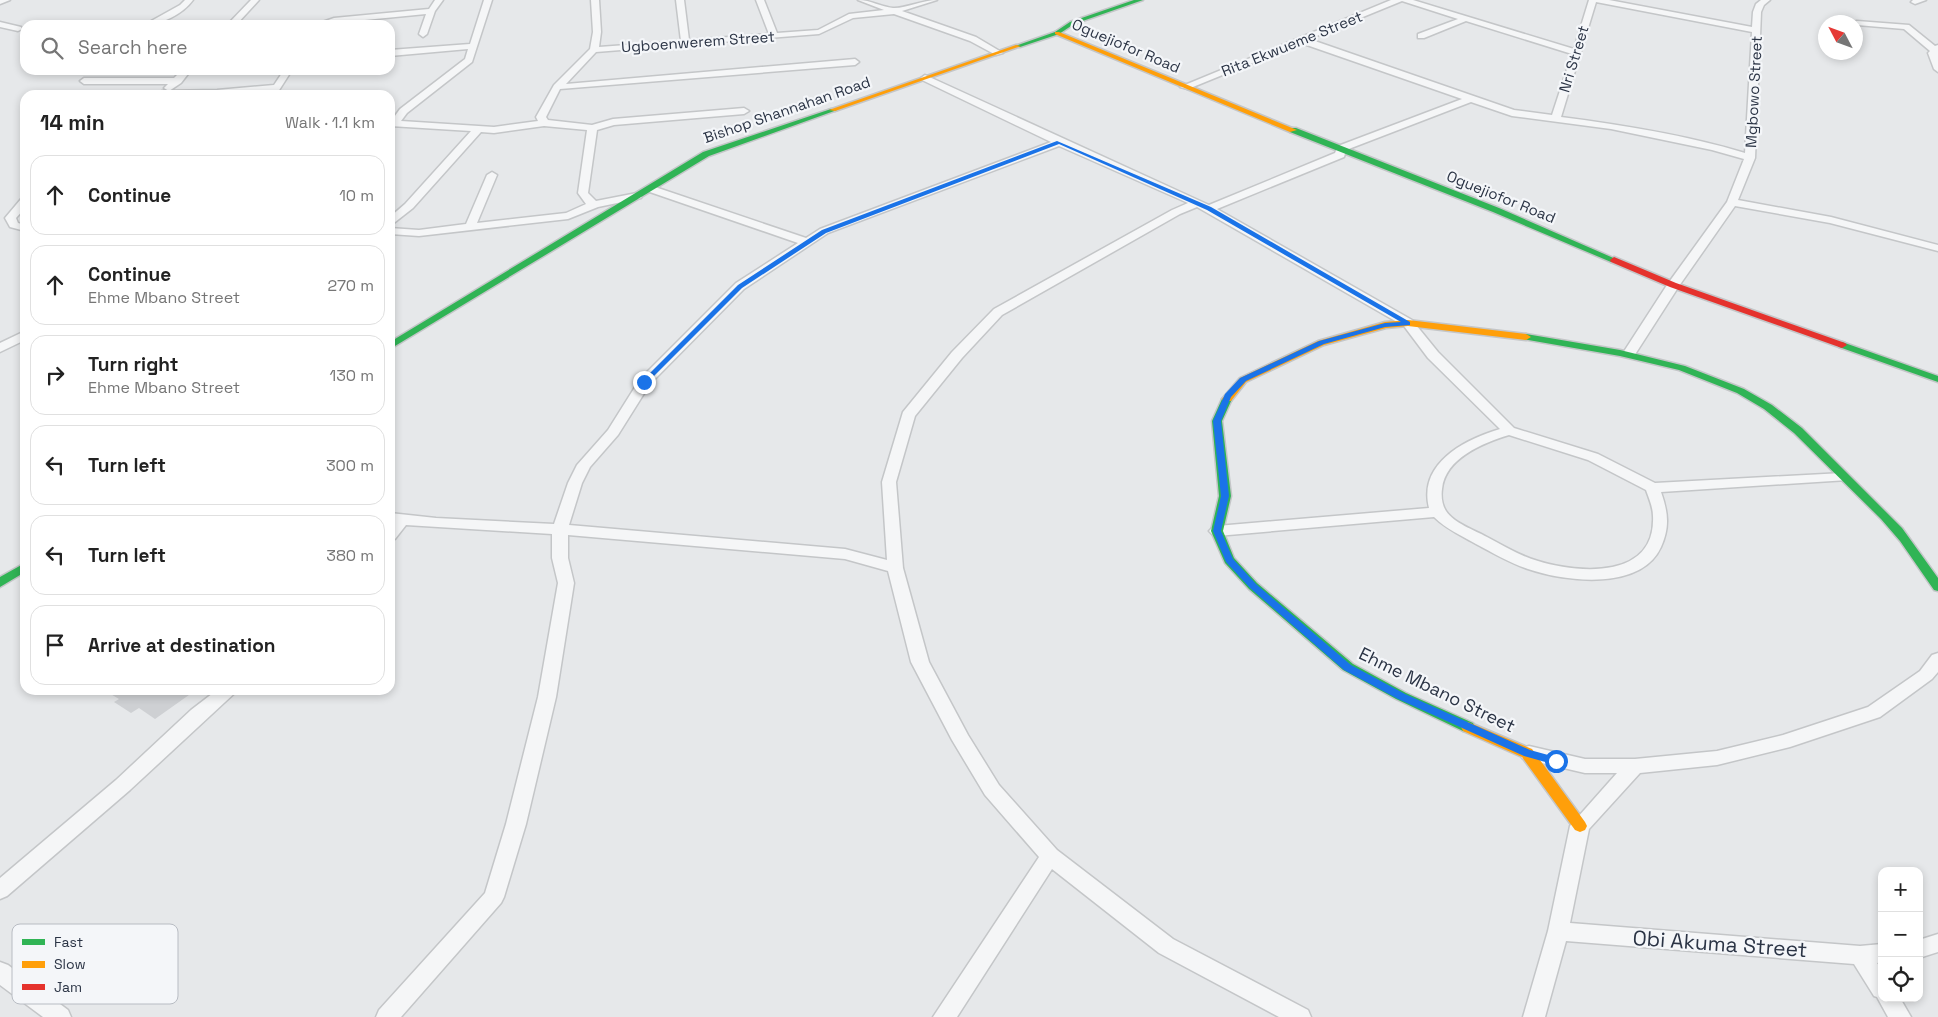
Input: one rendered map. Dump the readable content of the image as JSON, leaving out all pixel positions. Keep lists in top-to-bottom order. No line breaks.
{"streets":{"street":["Ugboenwerem Street","Rita Ekwueme Street","Oguejiofor Road","Nri Street","Mgbowo Street","Bishop Shannahan Road","Ehme Mbano Street","Obi Akuma Street"]},"crossings":[["Rita Ekwueme Street","Oguejiofor Road"],["Oguejiofor Road","Mgbowo Street"],["Oguejiofor Road","Bishop Shannahan Road"]],"legend":["Fast","Slow","Jam"],"north":"top left","page":{"search":"Search here","heading":["14 min","Walk · 1.1 km"],"list":[["Continue","10 m"],["Continue","Ehme Mbano Street","270 m"],["Turn right","Ehme Mbano Street","130 m"],["Turn left","300 m"],["Turn left","380 m"],"Arrive at destination"],"map_buttons":["+","−"]}}
